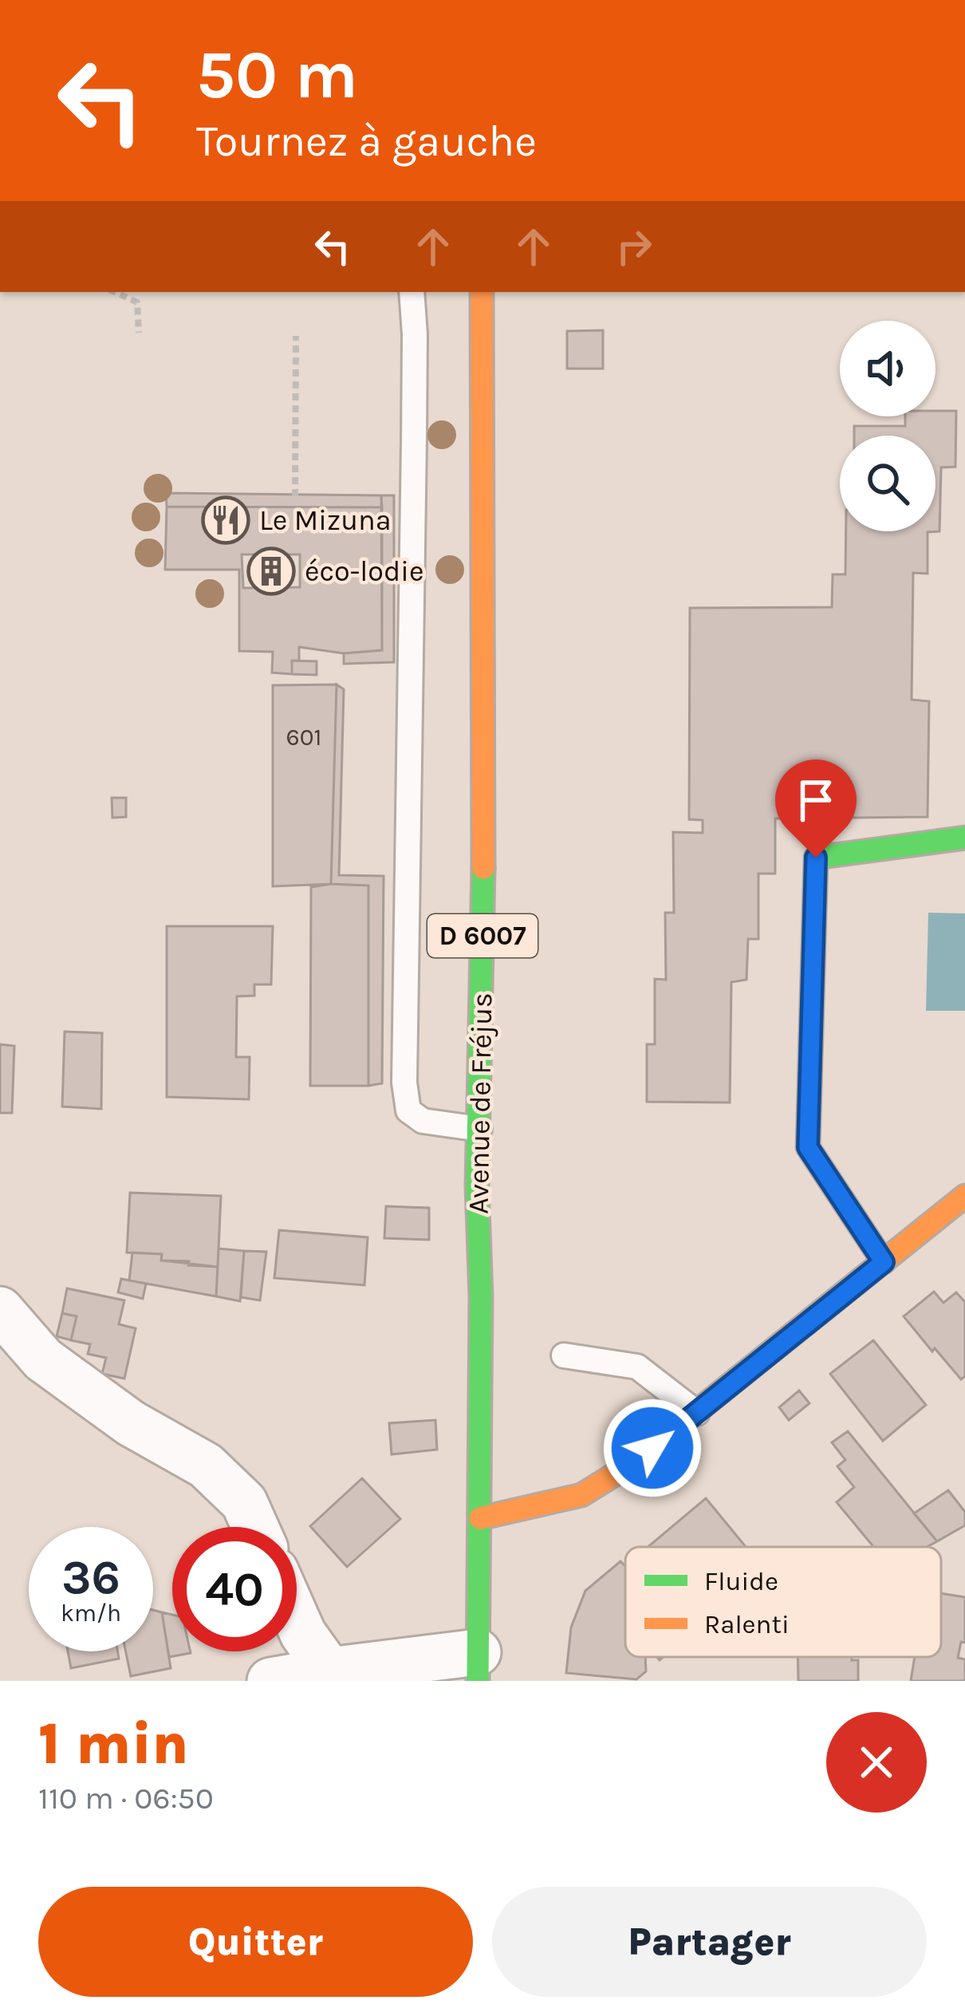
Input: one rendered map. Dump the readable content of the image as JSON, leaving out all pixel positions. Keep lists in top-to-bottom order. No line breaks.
{"streets":{"main road":["D 6007","Avenue de Fréjus"]},"places":{"restaurant":["Le Mizuna"],"building":["éco-lodie"]},"house_numbers":["601"],"legend":["Fluide","Ralenti"],"page":{"turn":["50 m","Tournez à gauche"],"speed":"36 km/h","limit":"40","heading":["1 min","110 m · 06:50"],"buttons":["Quitter","Partager"]}}
